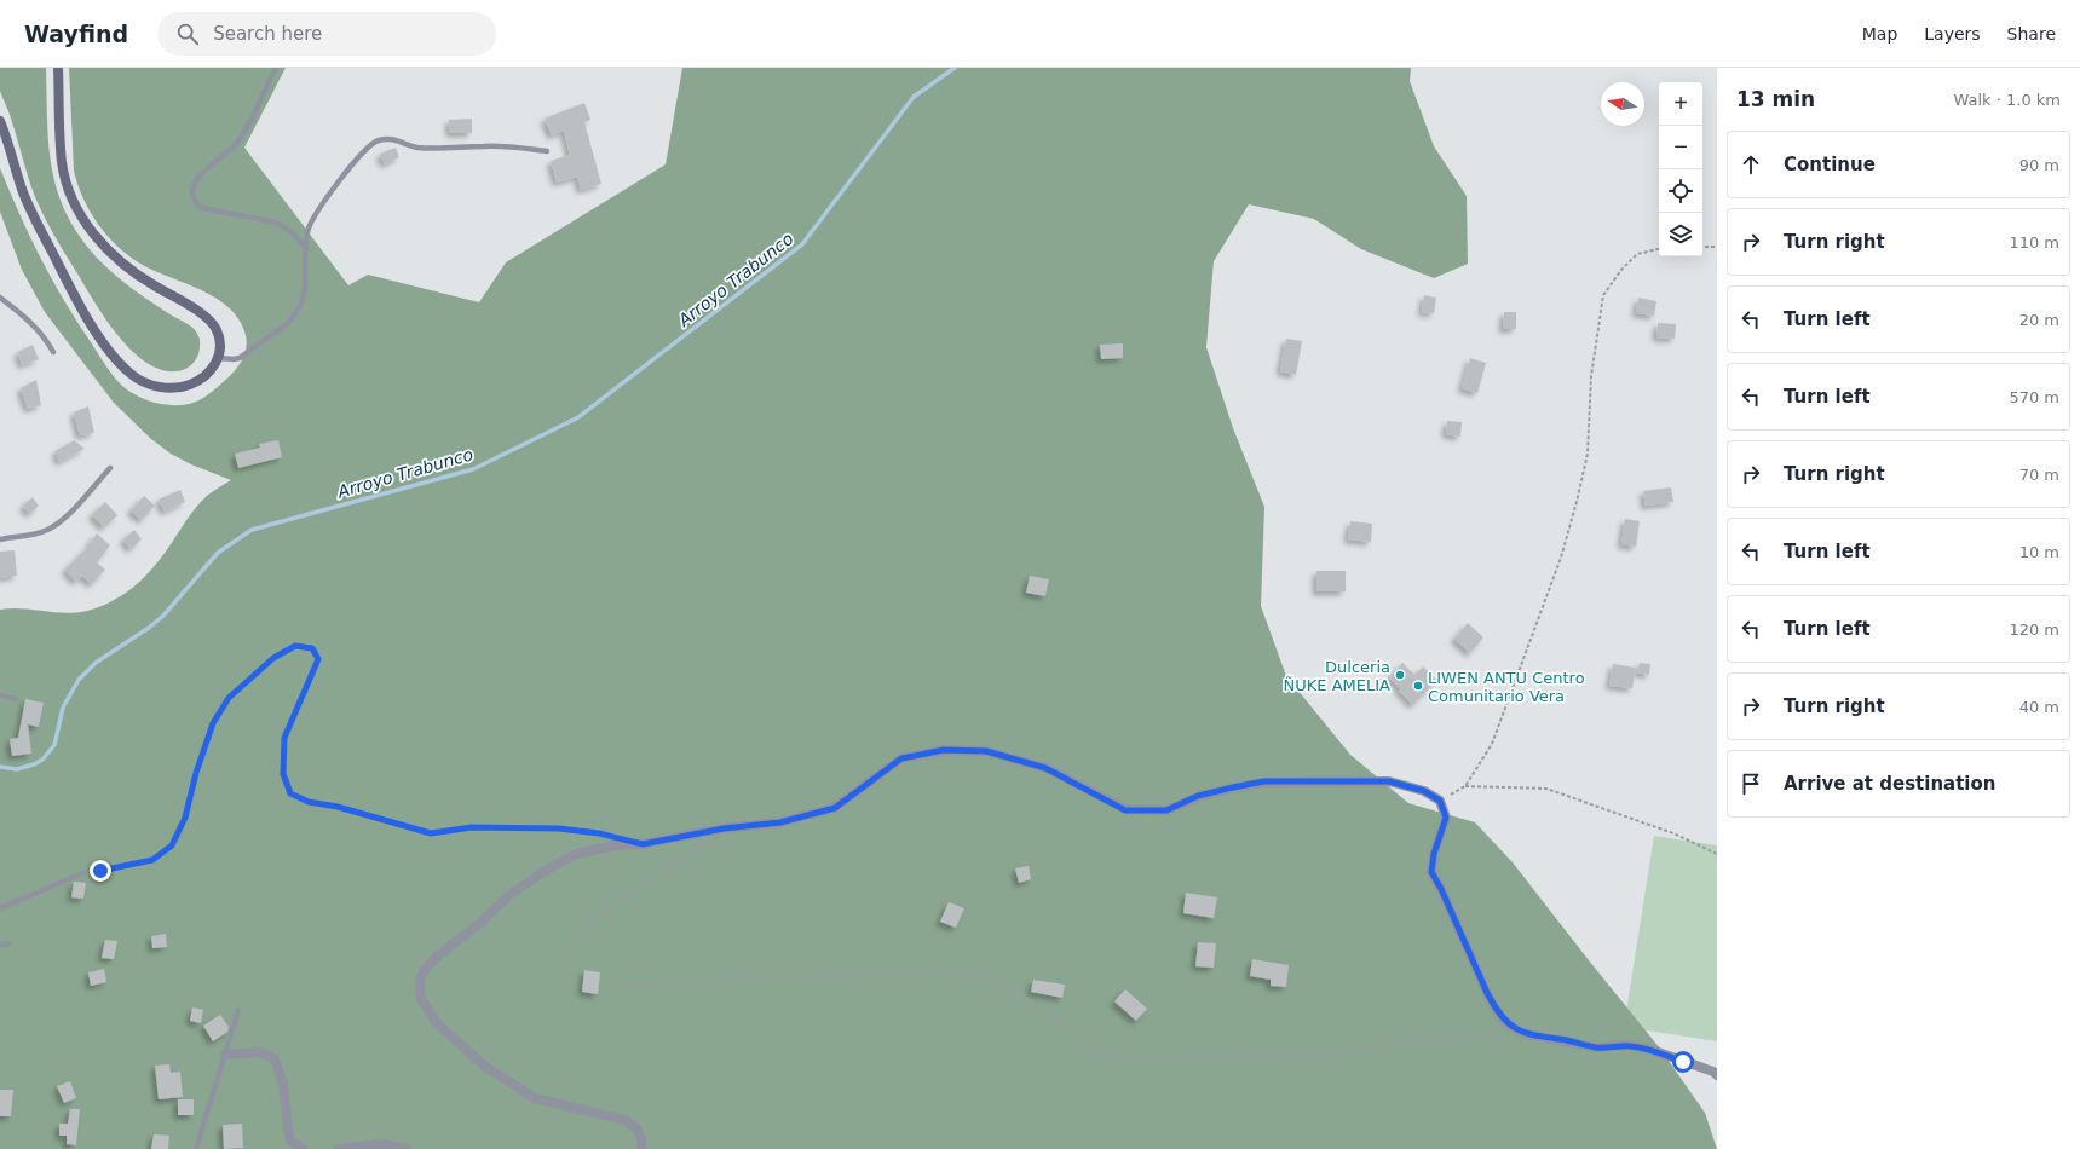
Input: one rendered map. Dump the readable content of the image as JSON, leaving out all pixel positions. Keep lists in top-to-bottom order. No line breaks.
{"water":["Arroyo Trabunco"],"places":["Dulceria ÑUKE AMELIA","LIWEN ANTU Centro Comunitario Vera"],"north":"left","page":{"header":"Wayfind","search":"Search here","nav":["Map","Layers","Share"],"heading":["13 min","Walk · 1.0 km"],"map_buttons":["+","−"],"list":[["Continue","90 m"],["Turn right","110 m"],["Turn left","20 m"],["Turn left","570 m"],["Turn right","70 m"],["Turn left","10 m"],["Turn left","120 m"],["Turn right","40 m"],"Arrive at destination"]}}
